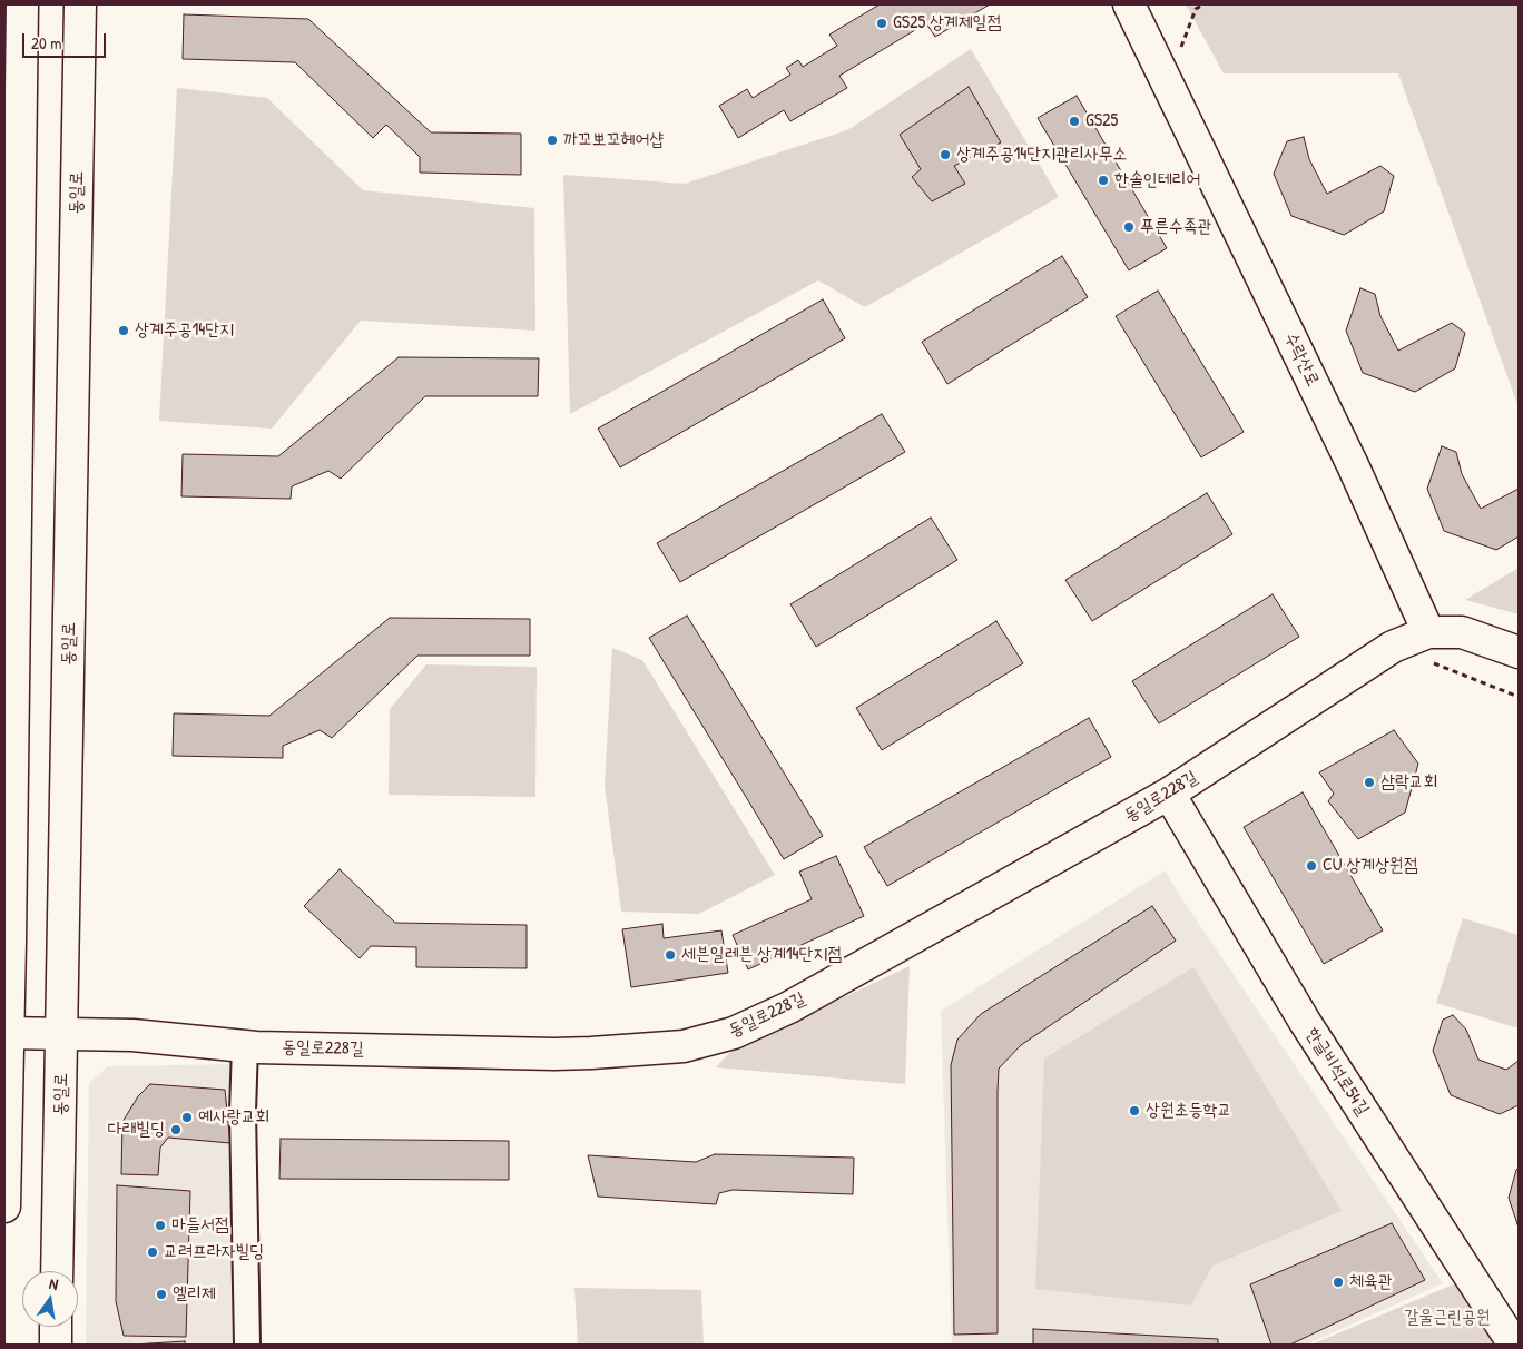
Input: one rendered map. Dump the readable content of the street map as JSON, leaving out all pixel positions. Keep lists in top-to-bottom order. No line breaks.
{"streets":{"street":["동일로","수락산로","동일로228길","한글비석로54길"]},"crossings":[["동일로","동일로228길"],["수락산로","동일로228길"],["동일로228길","한글비석로54길"]],"parks":["갈울근린공원"],"places":["GS25 상계제일점","GS25","까꼬뽀꼬헤어샵","상계주공14단지관리사무소","한솔인테리어","푸른수족관","상계주공14단지","삼락교회","CU 상계상원점","세븐일레븐 상계14단지점","상원초등학교","예사랑교회","다래빌딩","마들서점","교려프라자빌딩","체육관","엘리제"],"scale_bar":"20 m","north":"top"}
